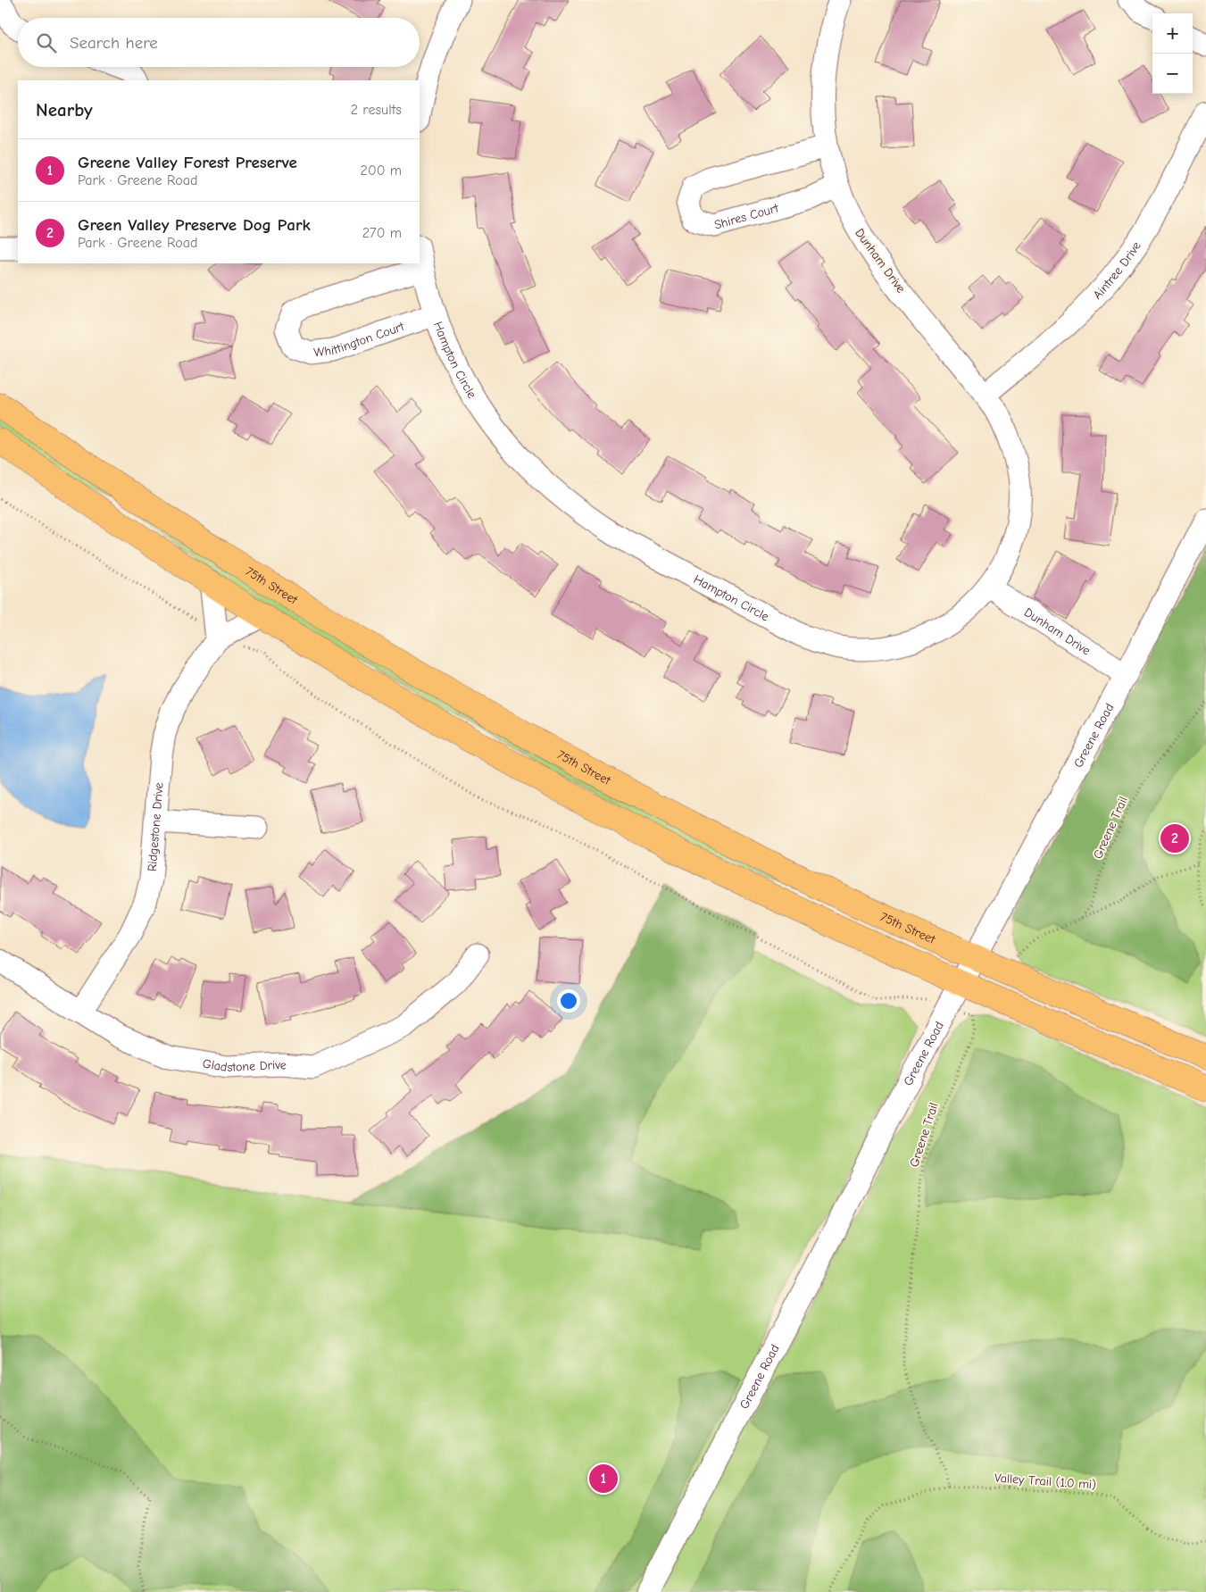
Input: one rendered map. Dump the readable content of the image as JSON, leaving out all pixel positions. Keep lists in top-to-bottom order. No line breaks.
{"streets":{"main road":["75th Street"],"street":["Shires Court","Dunham Drive","Aintree Drive","Whittington Court","Hampton Circle","Greene Road","Ridgestone Drive","Gladstone Drive"],"path":["Greene Trail","Valley Trail (1.0 mi)"]},"crossings":[["Shires Court","Dunham Drive"],["Dunham Drive","Aintree Drive"],["Dunham Drive","Hampton Circle"],["Dunham Drive","Greene Road"],["Aintree Drive","Hampton Circle"],["Whittington Court","Hampton Circle"],["75th Street","Greene Road"],["Ridgestone Drive","Gladstone Drive"],["Greene Trail","Valley Trail (1.0 mi)"]],"page":{"map_buttons":["+","−"],"search":"Search here","heading":["Nearby","2 results"],"list":[{"mark":"1","name":"Greene Valley Forest Preserve","note":"Park · Greene Road","value":"200 m"},{"mark":"2","name":"Green Valley Preserve Dog Park","note":"Park · Greene Road","value":"270 m"}],"pins":["2","1"]}}
